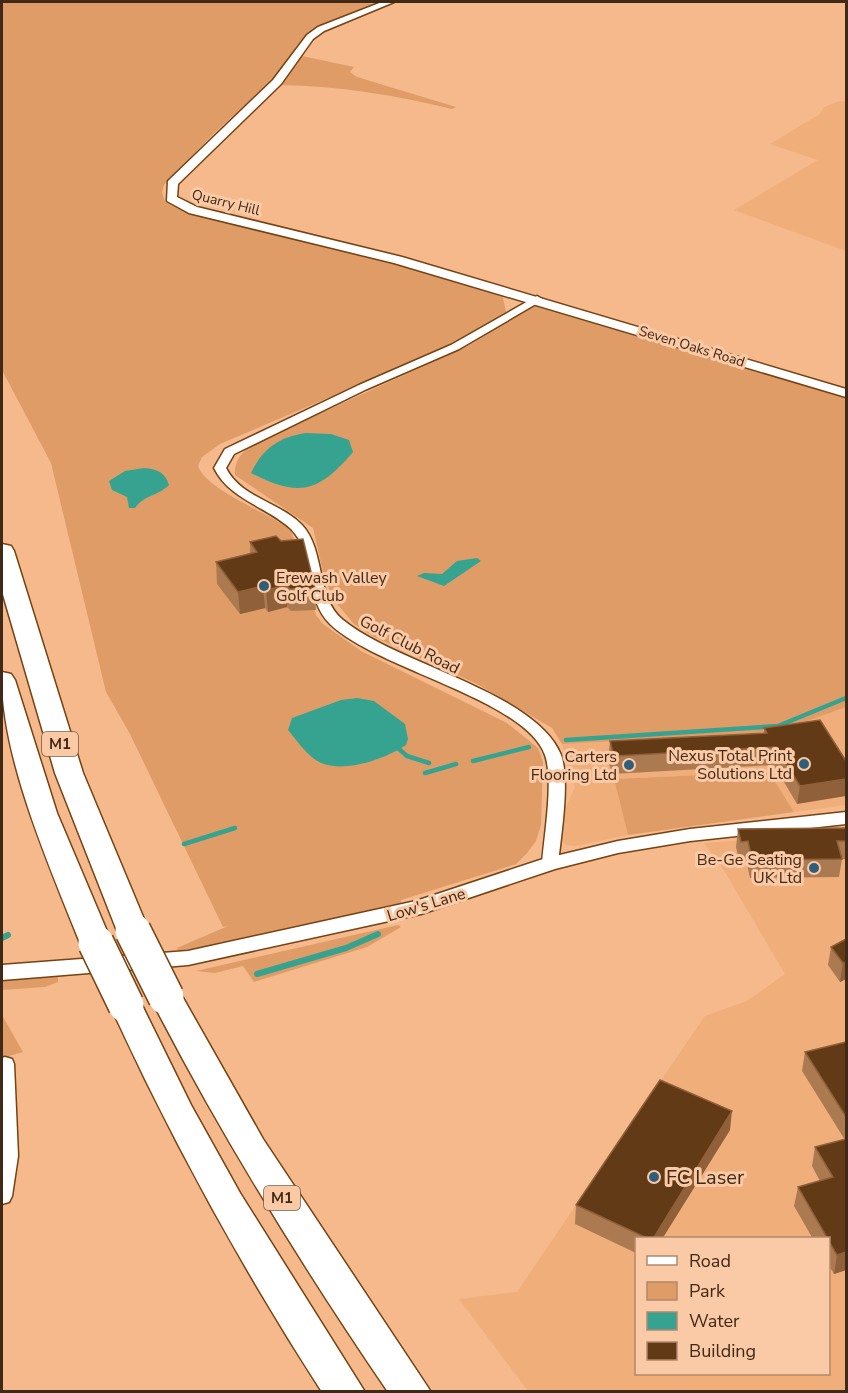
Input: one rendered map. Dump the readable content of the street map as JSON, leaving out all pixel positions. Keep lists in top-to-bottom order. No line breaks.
{"streets":{"highway":["M1"],"street":["Quarry Hill","Seven Oaks Road","Golf Club Road","Low's Lane"]},"crossings":[["Quarry Hill","Seven Oaks Road"],["Quarry Hill","Golf Club Road"],["Seven Oaks Road","Golf Club Road"],["Golf Club Road","Low's Lane"]],"places":["Erewash Valley Golf Club","Nexus Total Print Solutions Ltd","Carters Flooring Ltd","Be-Ge Seating UK Ltd","FC Laser"],"legend":["Road","Park","Water","Building"]}
